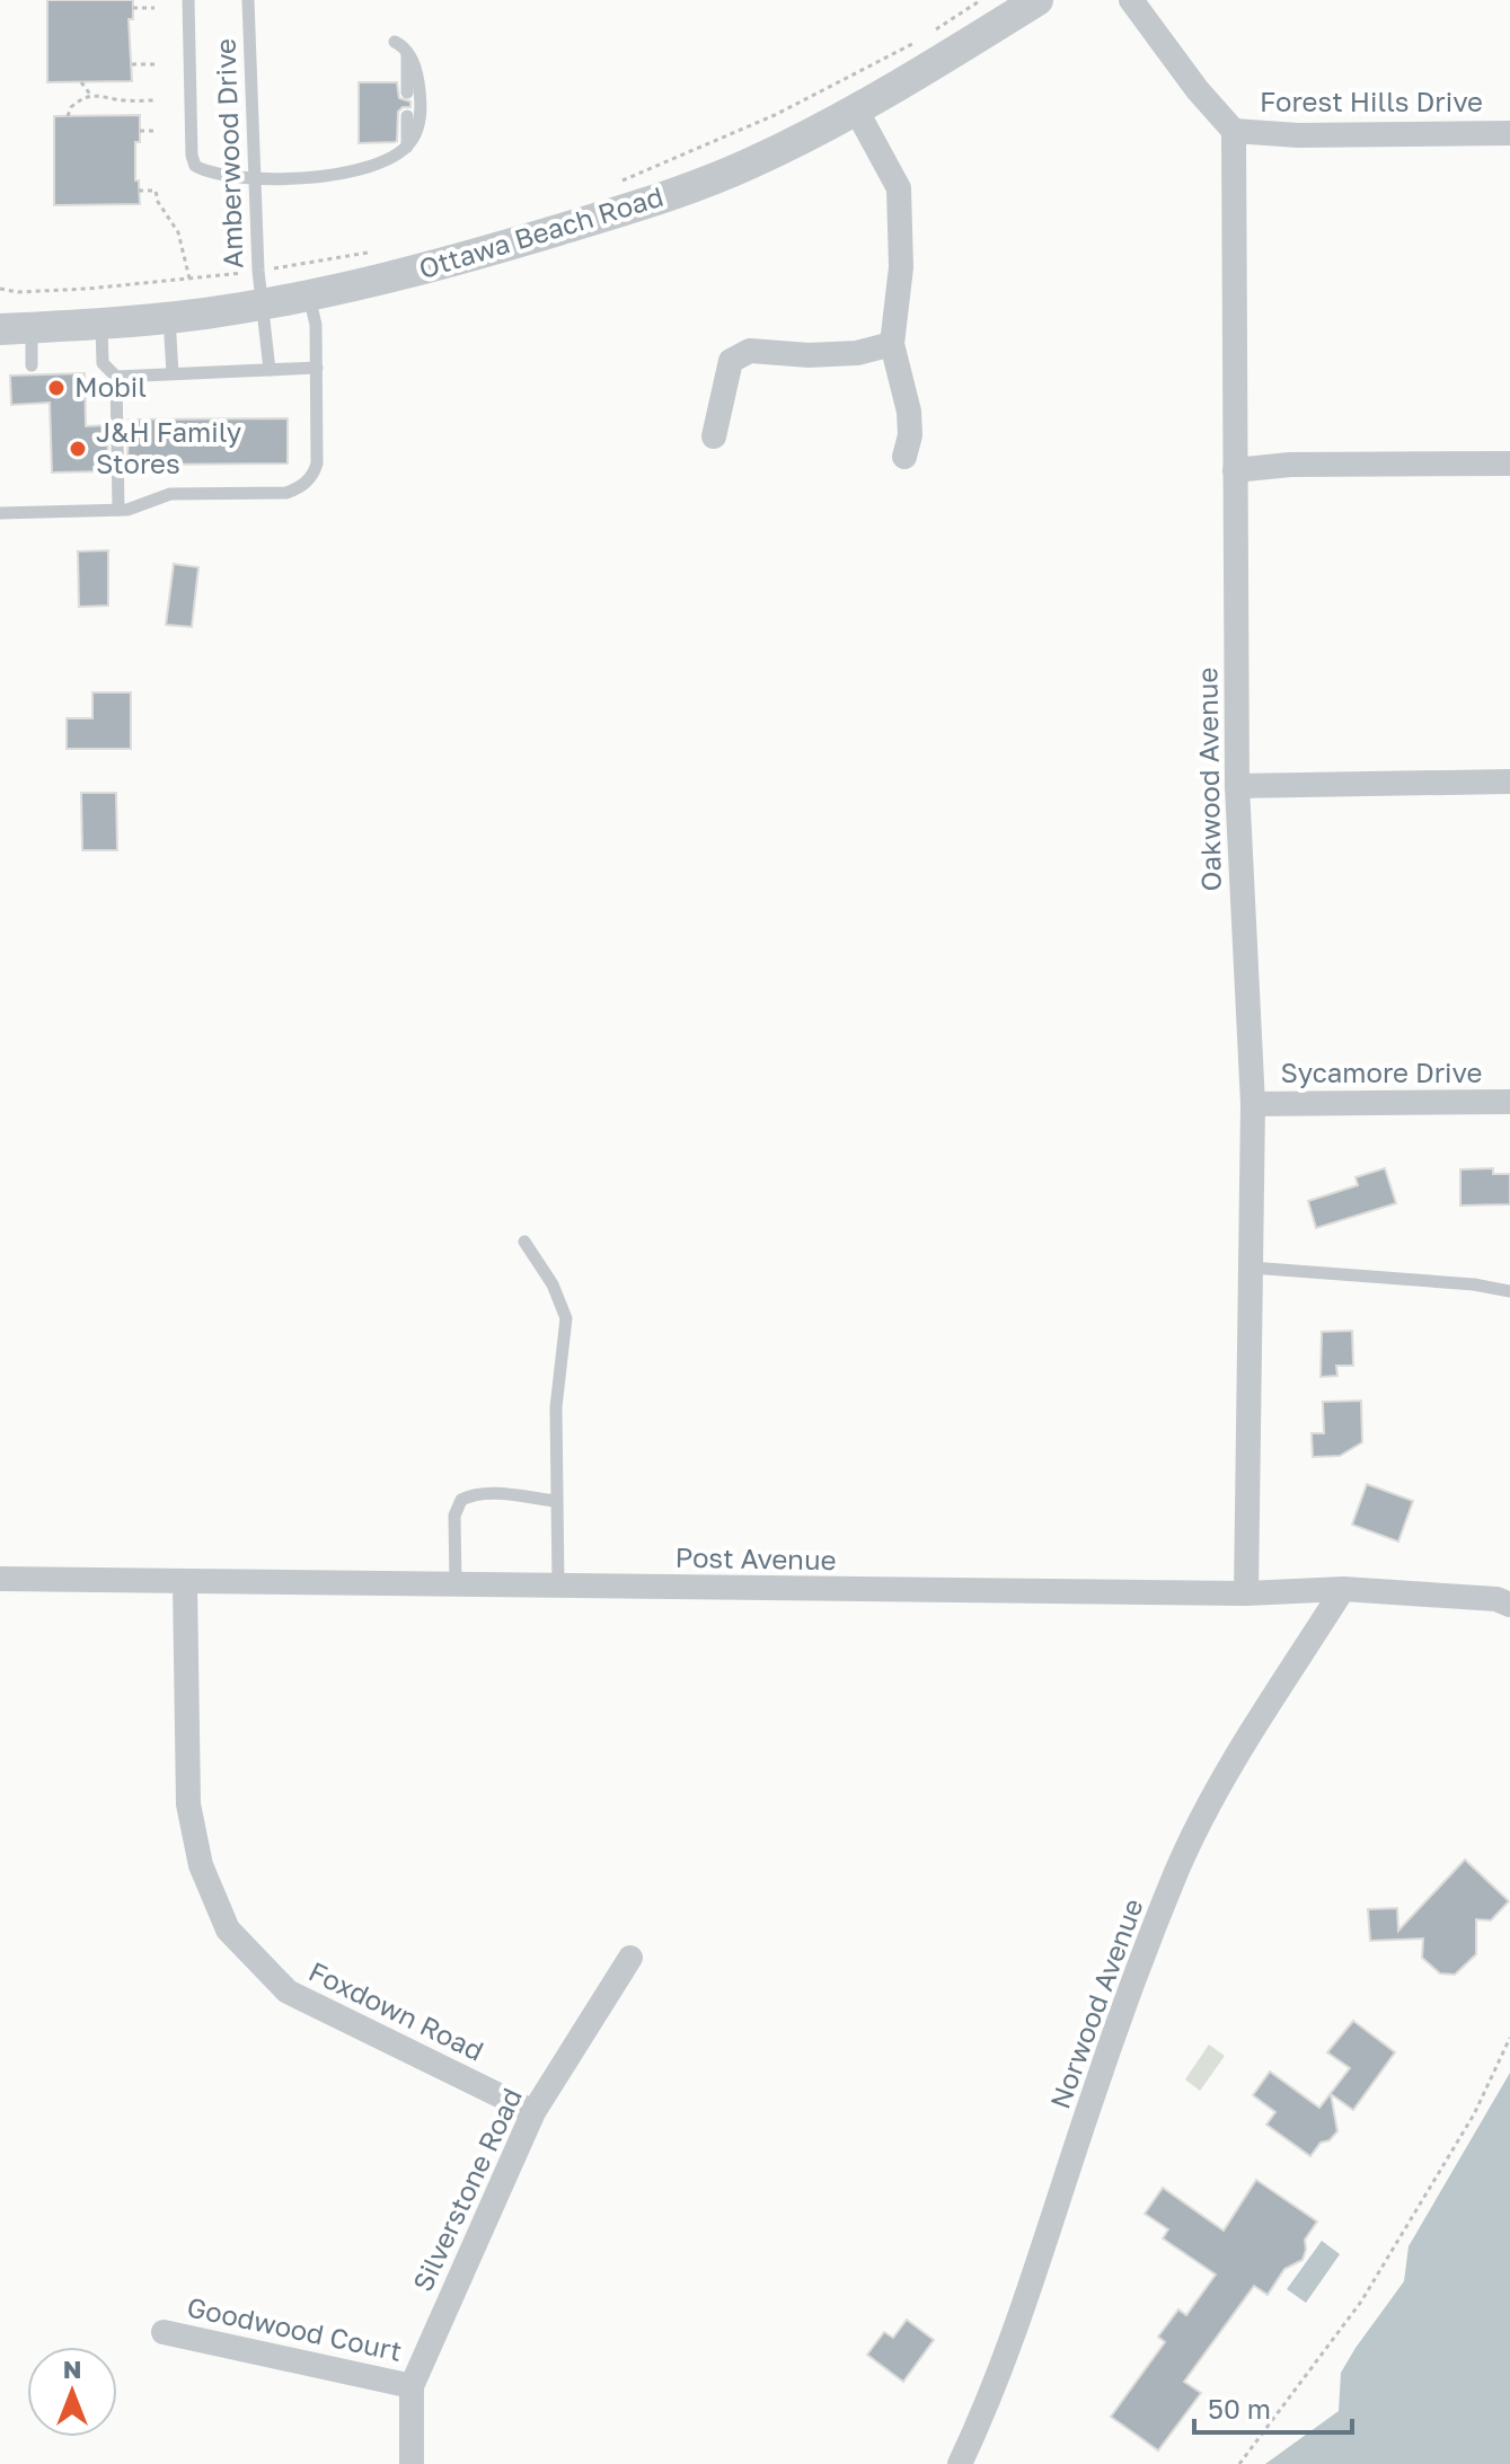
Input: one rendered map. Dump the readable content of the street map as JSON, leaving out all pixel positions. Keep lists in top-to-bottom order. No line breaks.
{"streets":{"street":["Forest Hills Drive","Ottawa Beach Road","Oakwood Avenue","Sycamore Drive","Post Avenue","Norwood Avenue","Foxdown Road","Silverstone Road","Goodwood Court"],"lane":["Amberwood Drive"]},"crossings":[["Forest Hills Drive","Oakwood Avenue"],["Amberwood Drive","Ottawa Beach Road"],["Oakwood Avenue","Sycamore Drive"],["Oakwood Avenue","Post Avenue"],["Post Avenue","Norwood Avenue"],["Post Avenue","Foxdown Road"],["Foxdown Road","Silverstone Road"],["Silverstone Road","Goodwood Court"]],"places":["Mobil","J&H Family Stores"],"scale_bar":"50 m","north":"top"}
